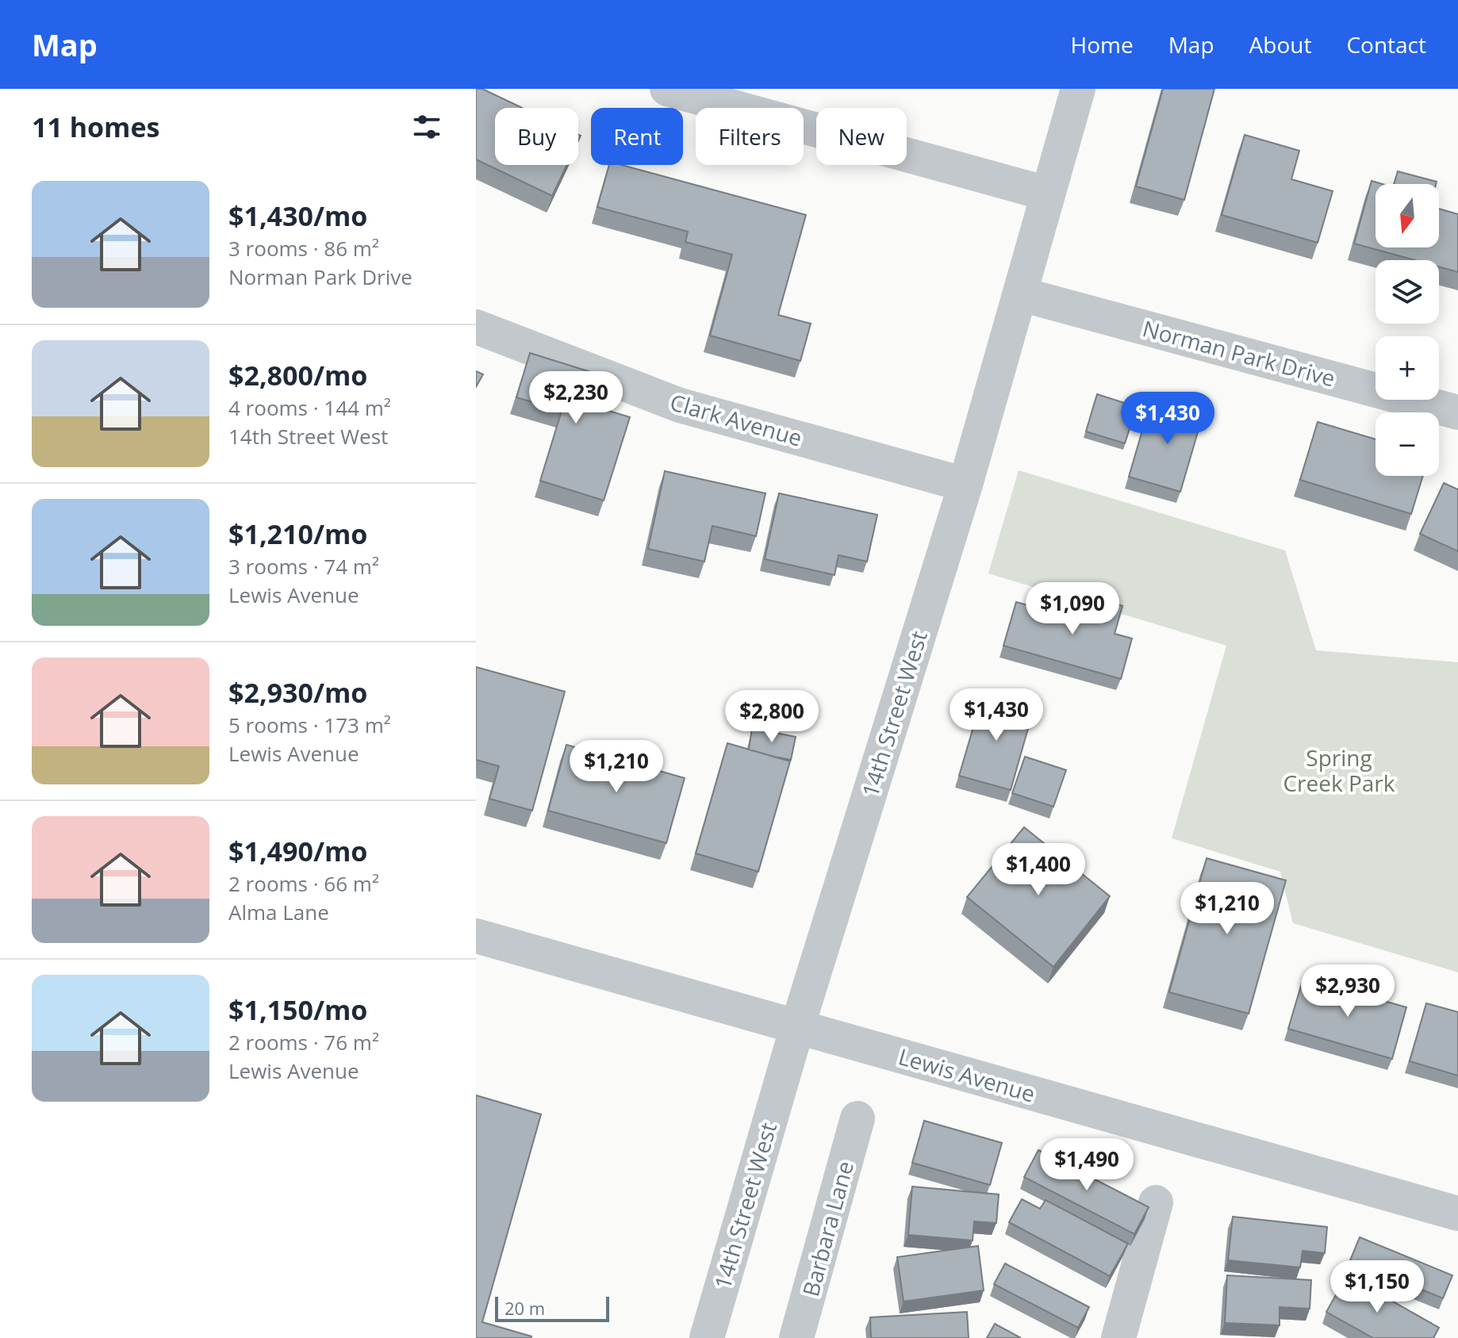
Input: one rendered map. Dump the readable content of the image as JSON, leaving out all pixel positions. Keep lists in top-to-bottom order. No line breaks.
{"streets":{"street":["Norman Park Drive","Clark Avenue","14th Street West","Lewis Avenue","Barbara Lane"]},"crossings":[["Norman Park Drive","14th Street West"],["Clark Avenue","14th Street West"],["14th Street West","Lewis Avenue"]],"parks":["Spring Creek Park"],"scale_bar":"20 m","north":"bottom","page":{"header":"Map","nav":["Home","Map","About","Contact"],"heading":"11 homes","chip":["Buy","Rent","Filters","New"],"list":[{"name":"$1,430/mo","note":"3 rooms · 86 m² · Norman Park Drive"},{"name":"$2,800/mo","note":"4 rooms · 144 m² · 14th Street West"},{"name":"$1,210/mo","note":"3 rooms · 74 m² · Lewis Avenue"},{"name":"$2,930/mo","note":"5 rooms · 173 m² · Lewis Avenue"},{"name":"$1,490/mo","note":"2 rooms · 66 m² · Alma Lane"},{"name":"$1,150/mo","note":"2 rooms · 76 m² · Lewis Avenue"}],"map_buttons":["+","−"],"price":["$2,230","$1,430","$1,090","$1,430","$2,800","$1,210","$1,400","$1,210","$2,930","$1,490","$1,150"],"scale":"20 m"}}
